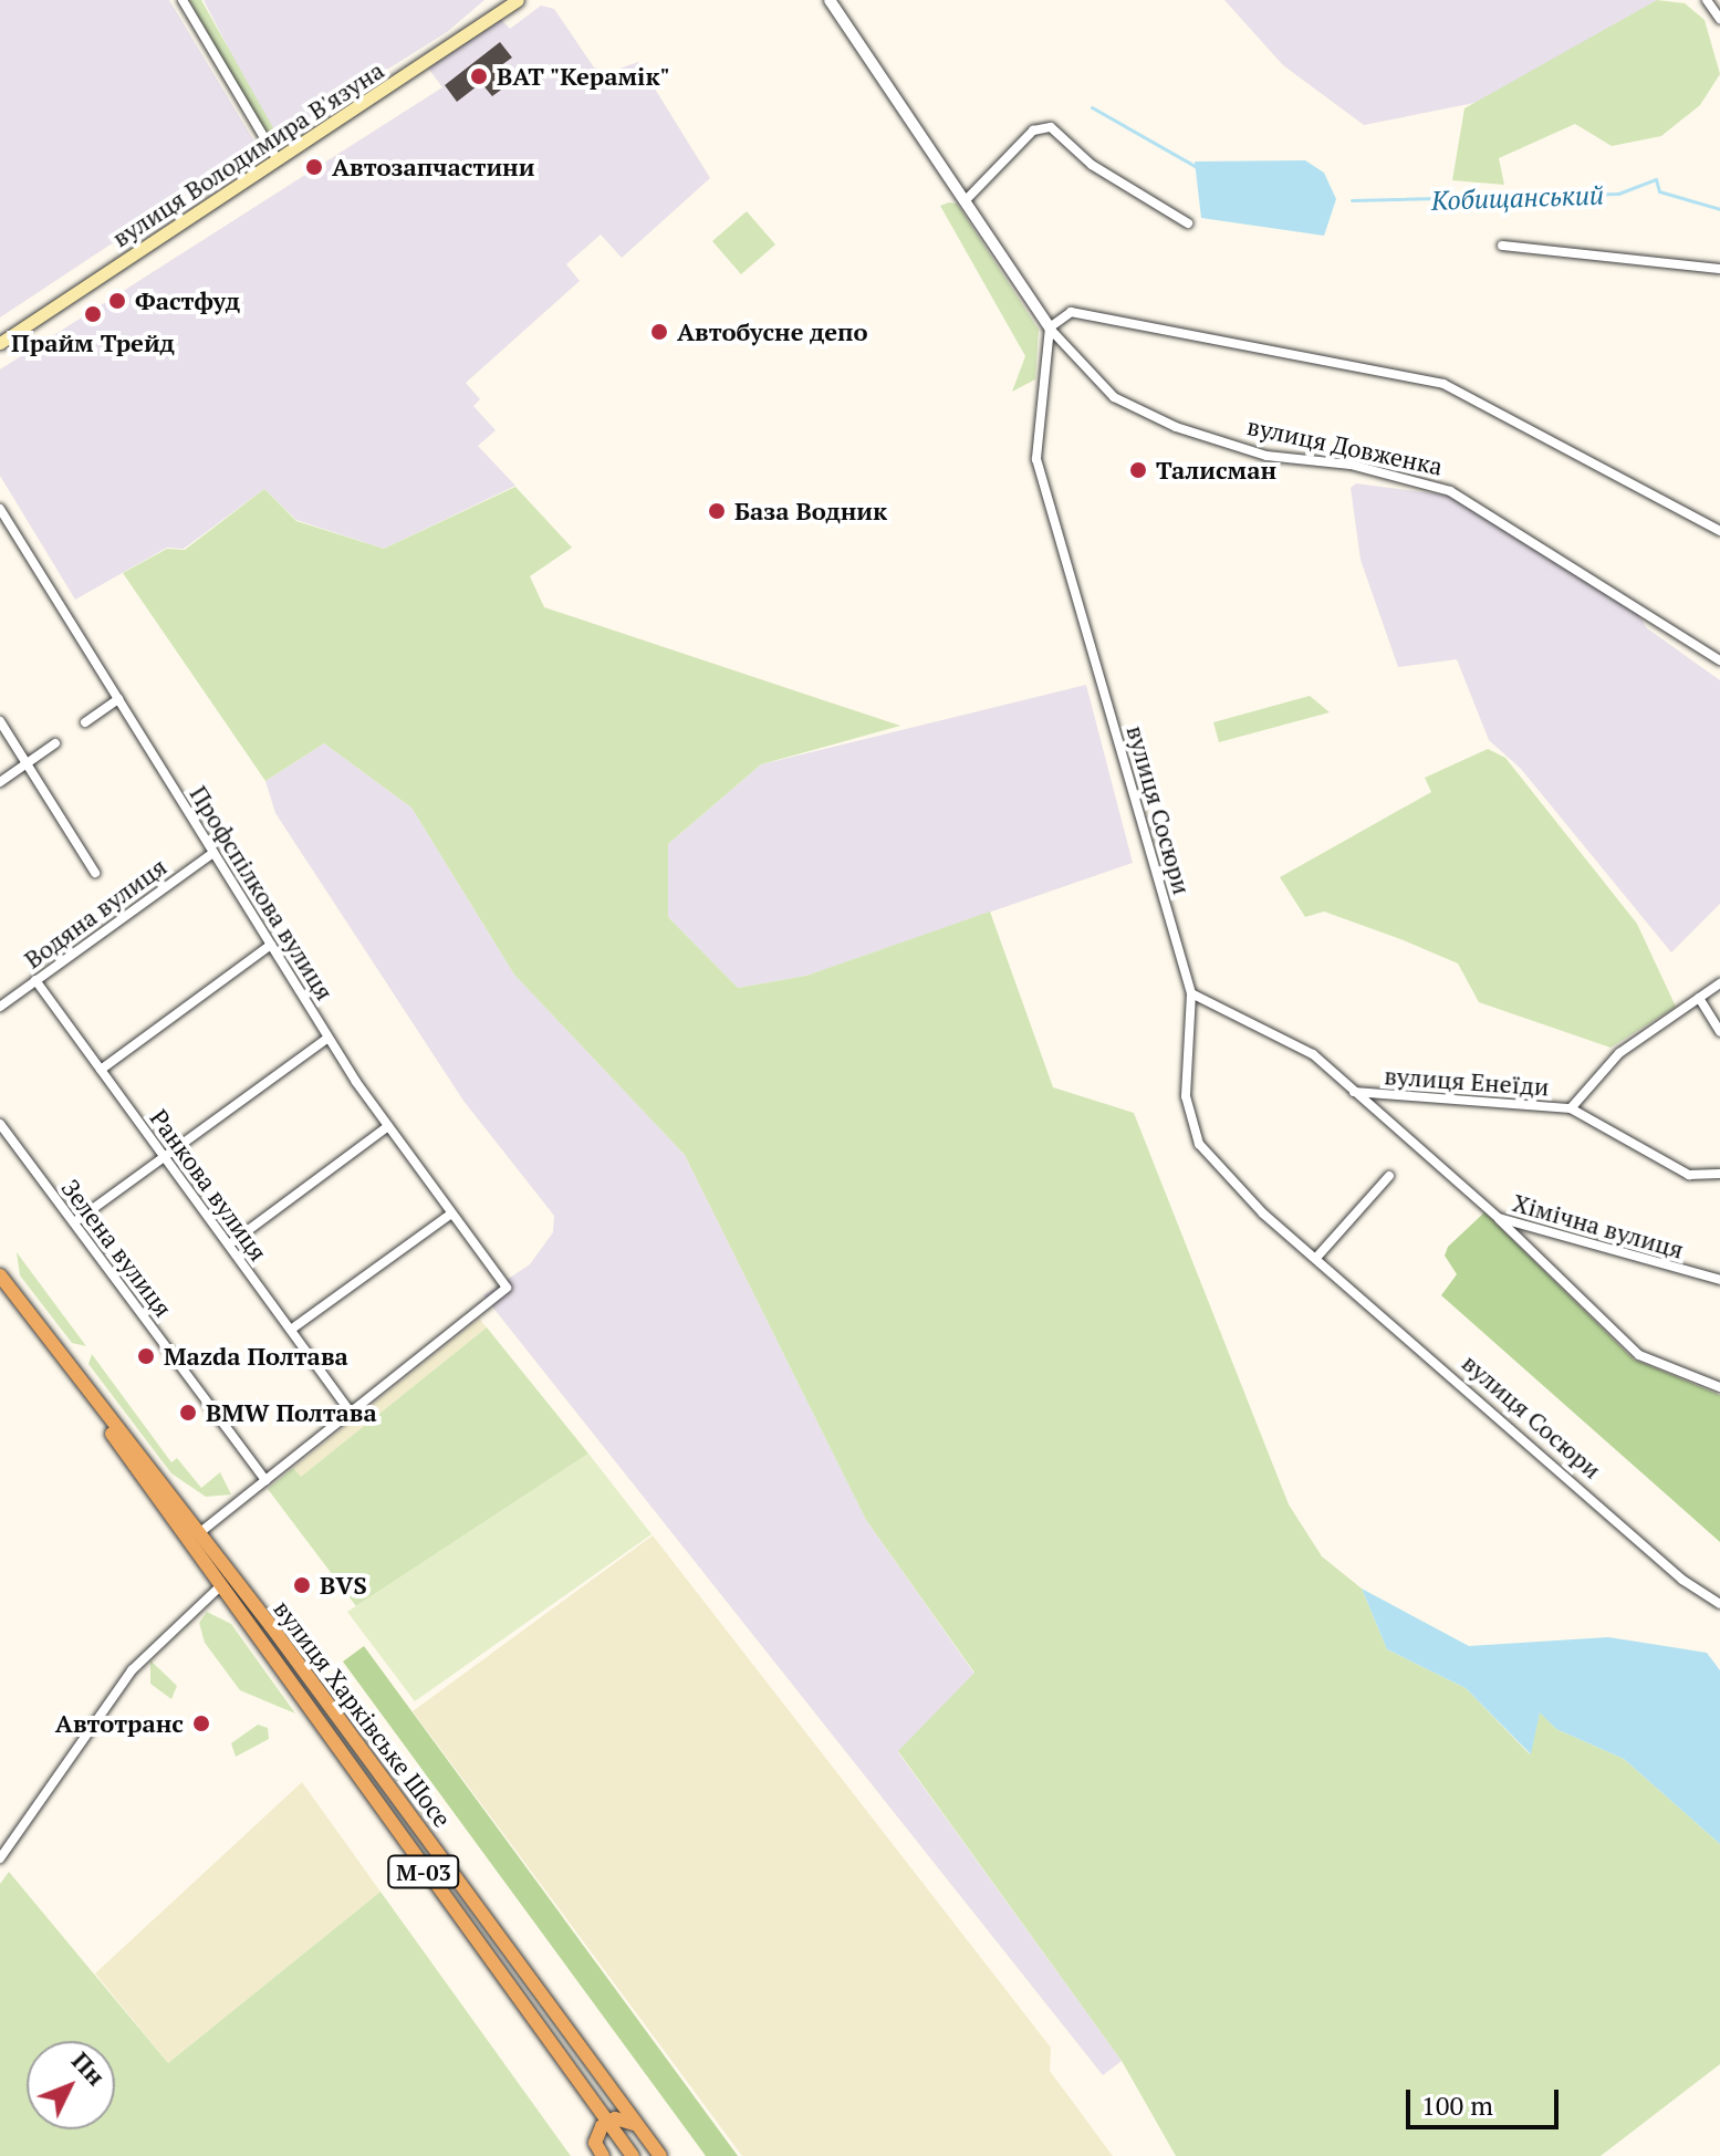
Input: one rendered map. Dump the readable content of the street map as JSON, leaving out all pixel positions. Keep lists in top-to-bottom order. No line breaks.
{"streets":{"highway":["вулиця Харківське Шосе","М-03"],"main road":["вулиця Володимира В'язуна"],"street":["вулиця Довженка","вулиця Сосюри","Профспілкова вулиця","Водяна вулиця","вулиця Енеїди","Ранкова вулиця","Хімічна вулиця","Зелена вулиця"]},"crossings":[["вулиця Довженка","вулиця Сосюри"],["вулиця Сосюри","Хімічна вулиця"],["Профспілкова вулиця","Водяна вулиця"],["Профспілкова вулиця","Ранкова вулиця"],["Водяна вулиця","Ранкова вулиця"],["вулиця Енеїди","Хімічна вулиця"]],"water":["Кобищанський"],"places":["ВАТ \"Керамік\"","Автозапчастини","Фастфуд","Прайм Трейд","Автобусне депо","Талисман","База Водник","Mazda Полтава","BMW Полтава","BVS","Автотранс"],"scale_bar":"100 m","north":"top right"}
